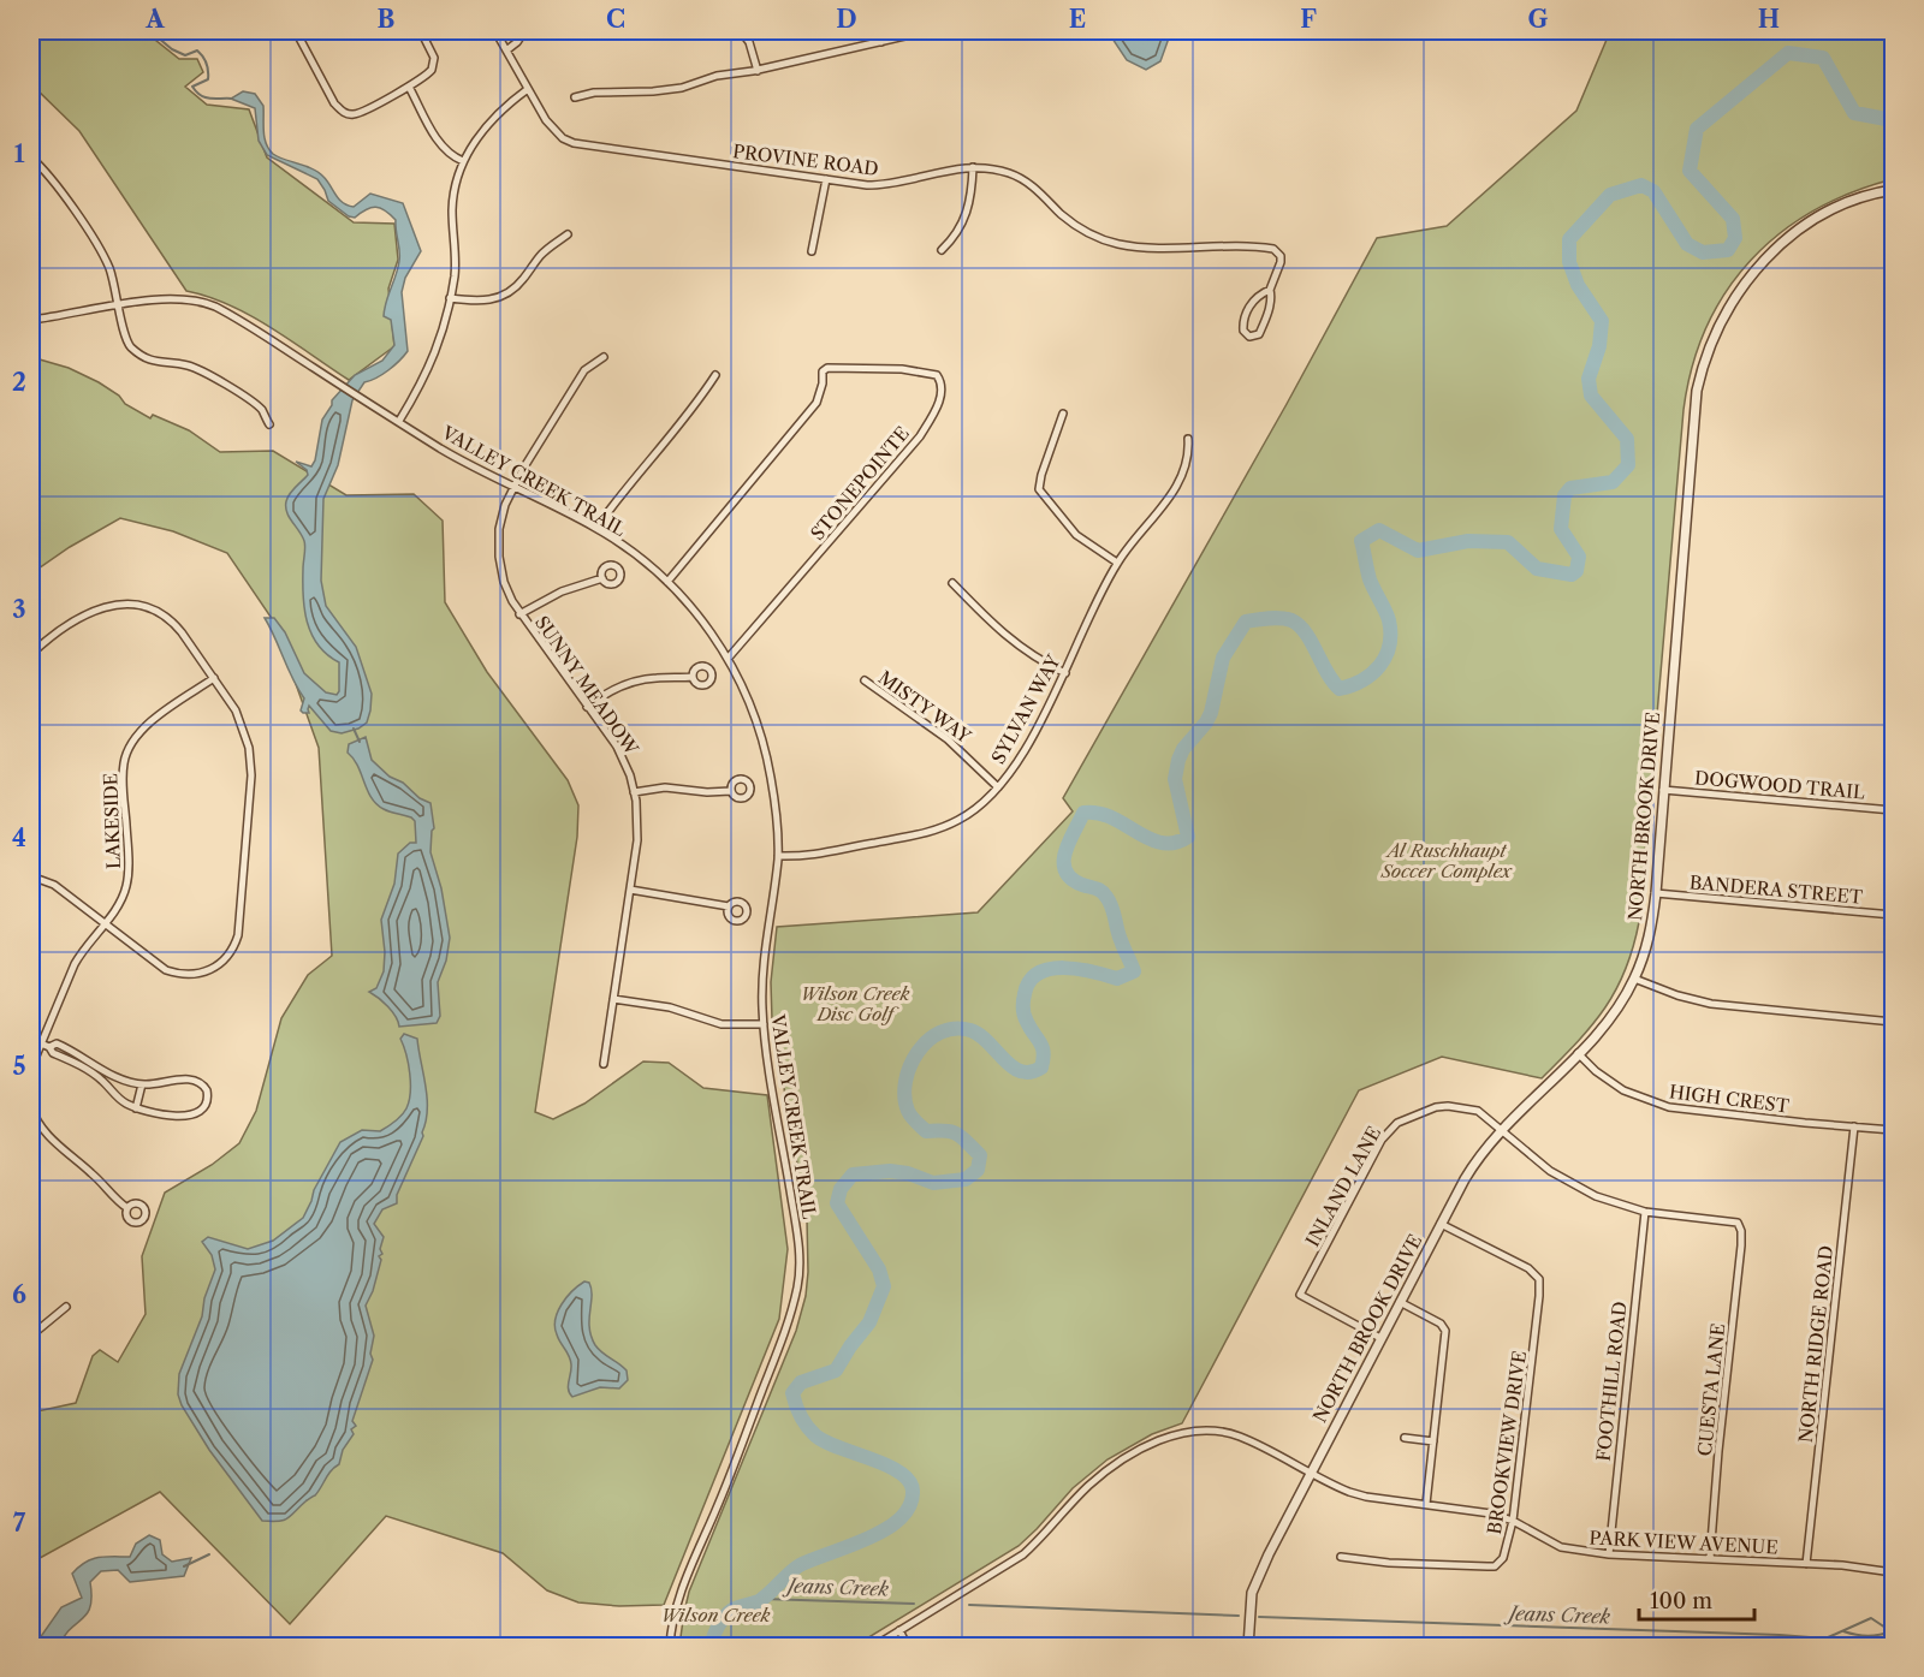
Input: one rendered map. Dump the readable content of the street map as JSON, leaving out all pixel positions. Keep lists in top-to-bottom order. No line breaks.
{"streets":{"street":["PROVINE ROAD","VALLEY CREEK TRAIL","STONEPOINTE","SUNNY MEADOW","MISTY WAY","SYLVAN WAY","DOGWOOD TRAIL","NORTH BROOK DRIVE","LAKESIDE","BANDERA STREET","HIGH CREST","INLAND LANE","NORTH RIDGE ROAD","FOOTHILL ROAD","CUESTA LANE","BROOKVIEW DRIVE","PARK VIEW AVENUE"]},"crossings":[["VALLEY CREEK TRAIL","STONEPOINTE"],["VALLEY CREEK TRAIL","SUNNY MEADOW"],["VALLEY CREEK TRAIL","SYLVAN WAY"],["MISTY WAY","SYLVAN WAY"],["DOGWOOD TRAIL","NORTH BROOK DRIVE"],["NORTH BROOK DRIVE","BANDERA STREET"],["NORTH BROOK DRIVE","HIGH CREST"],["NORTH BROOK DRIVE","INLAND LANE"],["NORTH BROOK DRIVE","BROOKVIEW DRIVE"],["NORTH BROOK DRIVE","PARK VIEW AVENUE"],["HIGH CREST","NORTH RIDGE ROAD"],["INLAND LANE","FOOTHILL ROAD"],["INLAND LANE","CUESTA LANE"],["NORTH RIDGE ROAD","PARK VIEW AVENUE"],["FOOTHILL ROAD","PARK VIEW AVENUE"],["CUESTA LANE","PARK VIEW AVENUE"],["BROOKVIEW DRIVE","PARK VIEW AVENUE"]],"water":["Jeans Creek"],"parks":["Al Ruschhaupt Soccer Complex","Wilson Creek Disc Golf","Wilson Creek"],"scale_bar":"100 m","grid":{"columns":["A","B","C","D","E","F","G","H"],"rows":["1","2","3","4","5","6","7"]}}
